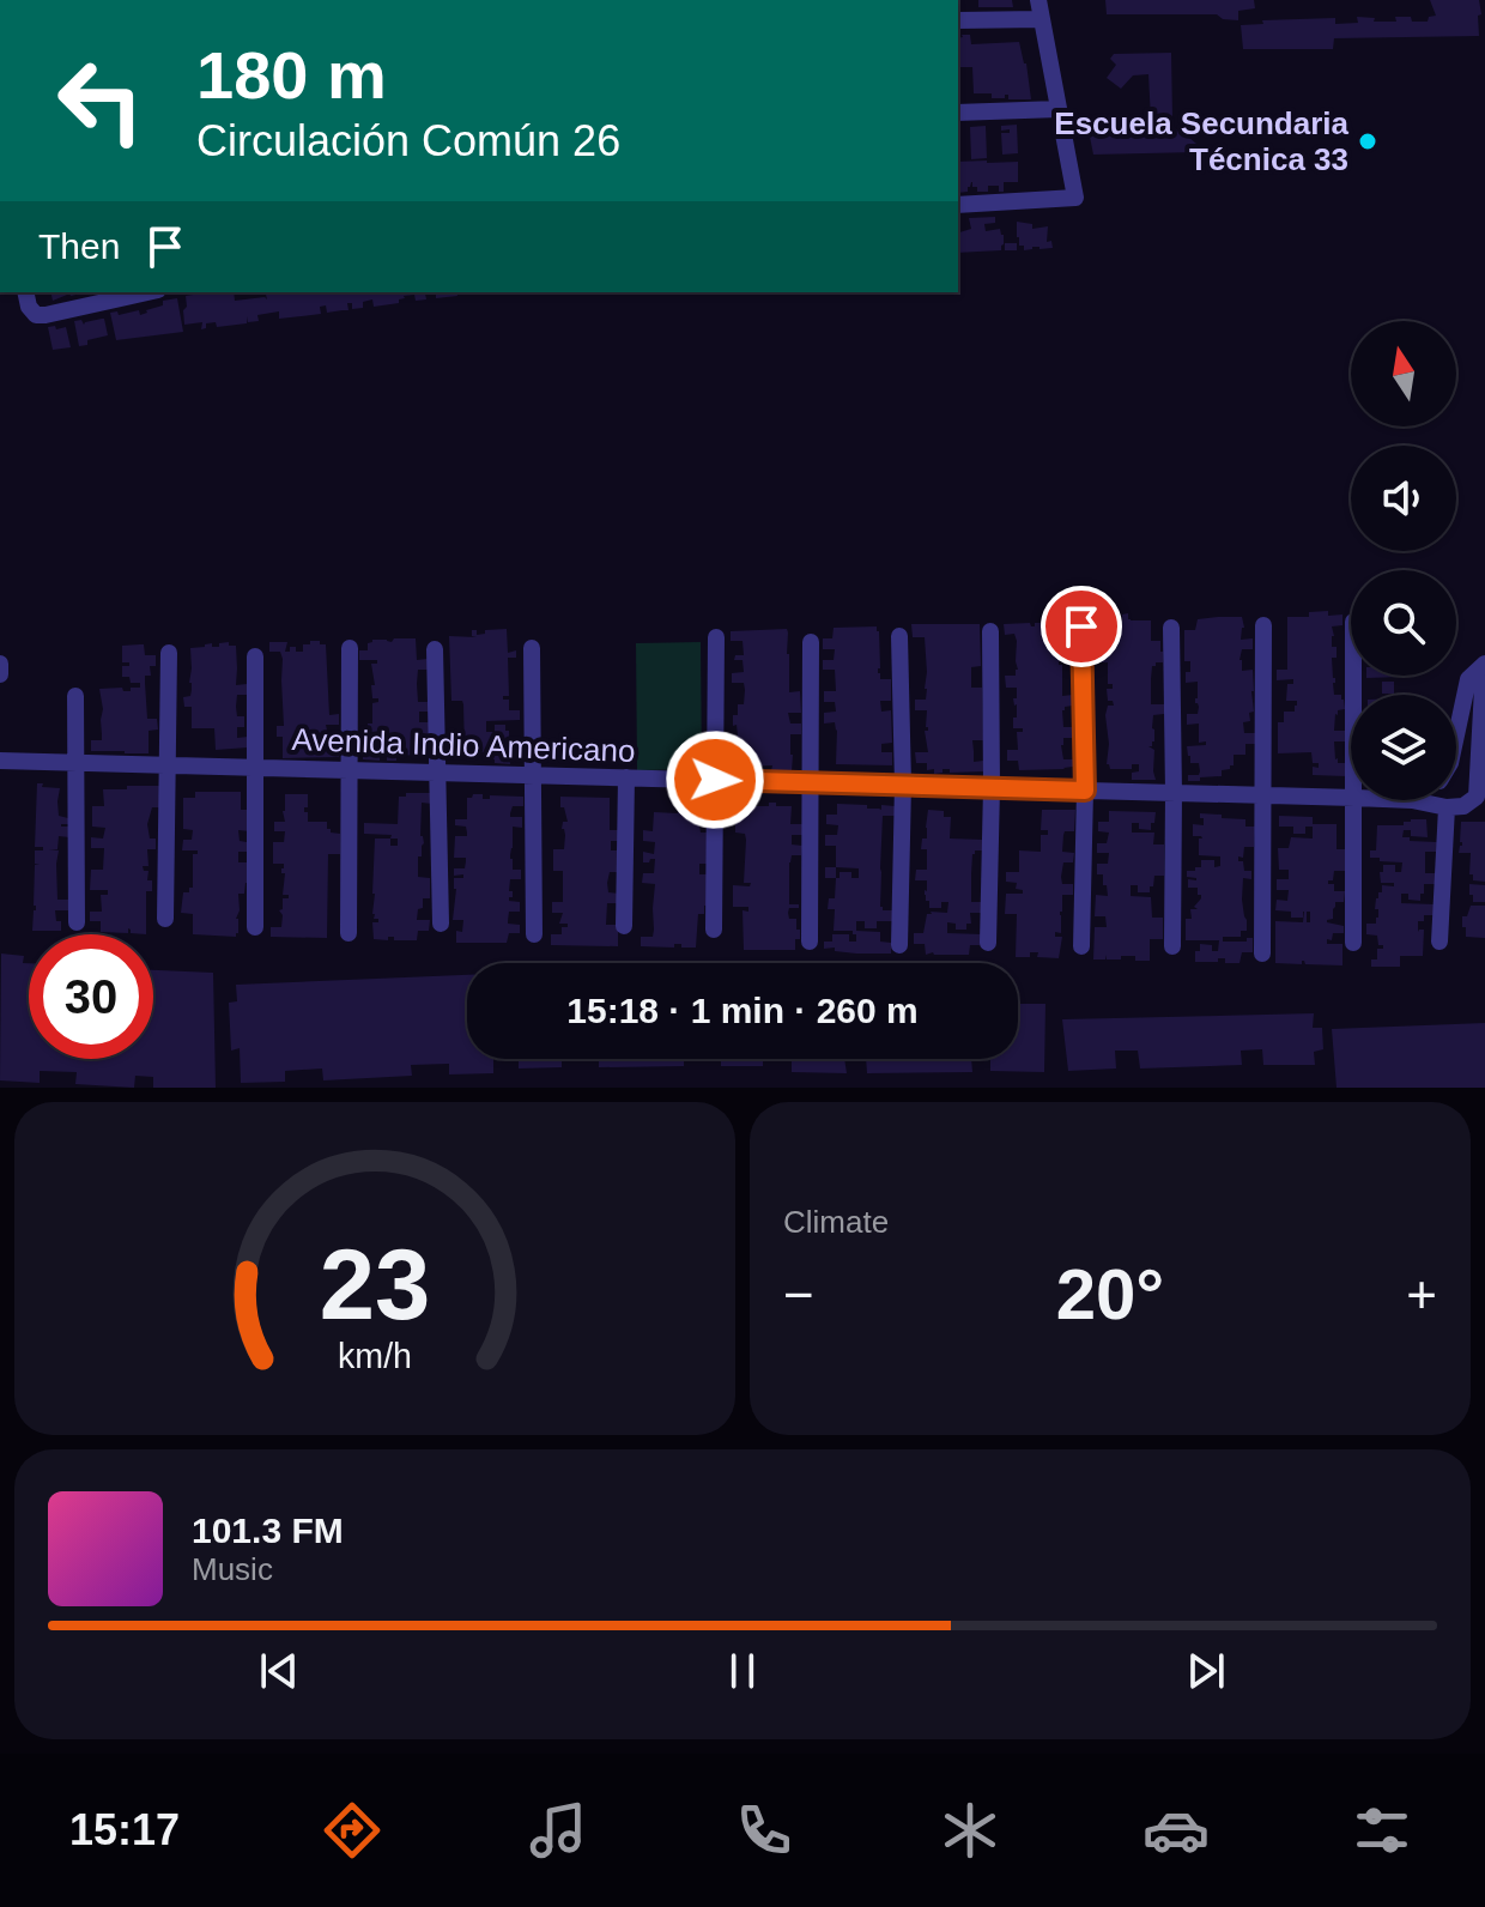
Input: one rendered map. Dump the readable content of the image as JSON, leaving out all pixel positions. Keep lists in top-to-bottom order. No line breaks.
{"streets":{"street":["Avenida Indio Americano"]},"places":["Escuela Secundaria Técnica 33"],"north":"top","page":{"turn":["180 m","Circulación Común 26"],"then":"Then","limit":"30","trip":"15:18 · 1 min · 260 m","tile":"Climate","heat":["−","20°","+"],"song":["101.3 FM","Music"],"tabs":"15:17","gauge":["23","km/h"]}}
